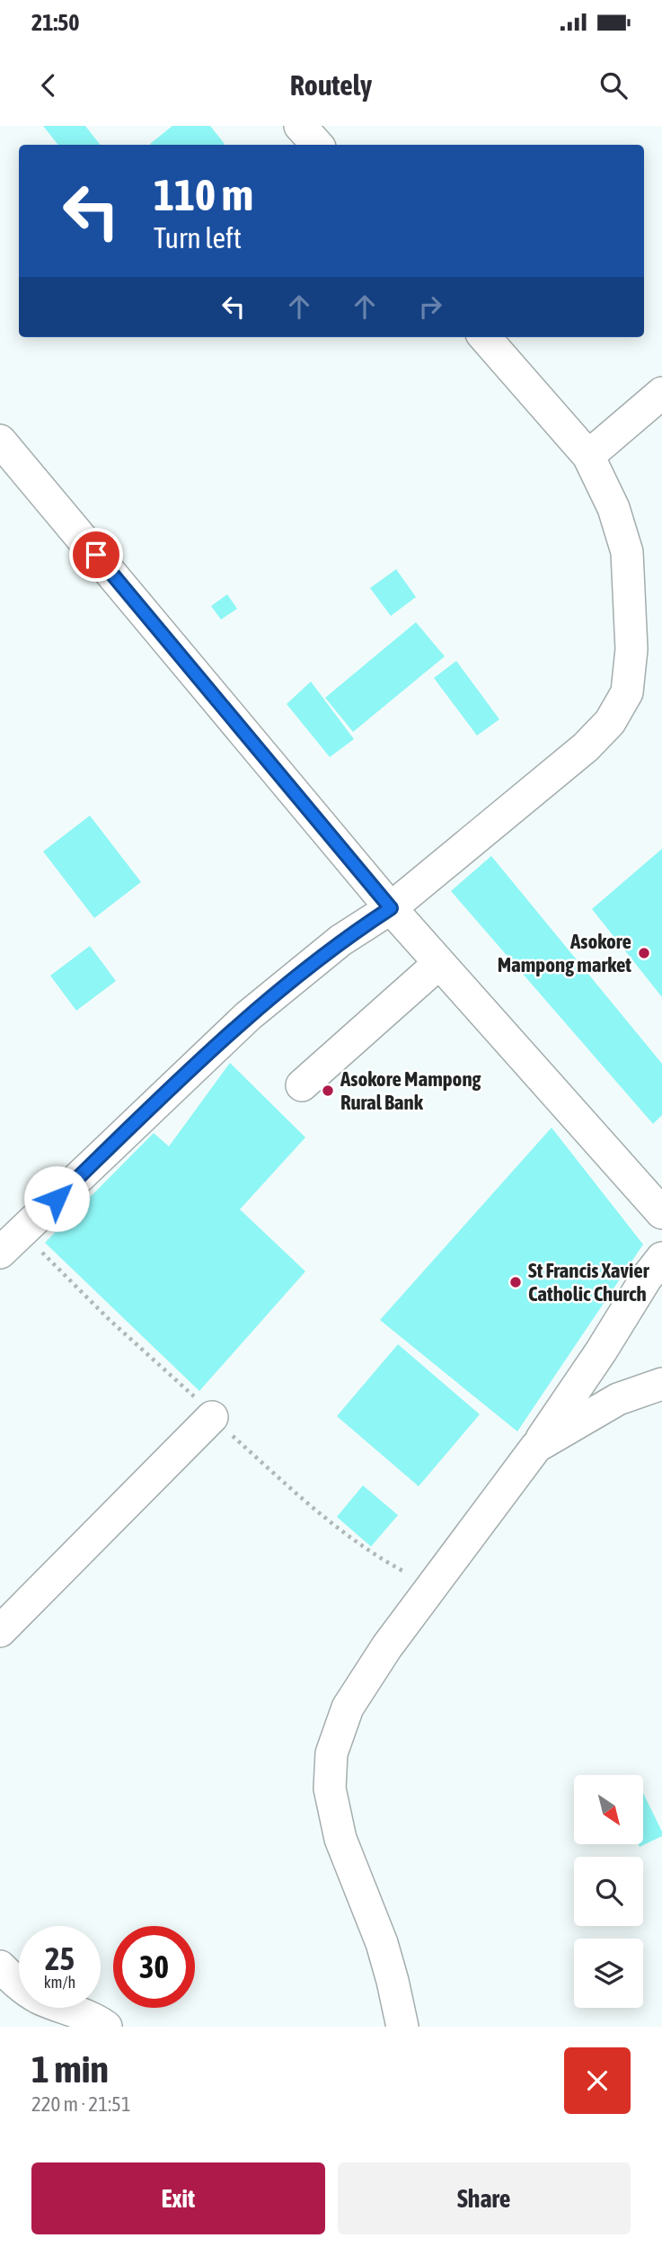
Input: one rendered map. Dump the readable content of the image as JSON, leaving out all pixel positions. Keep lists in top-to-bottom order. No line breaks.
{"places":["Asokore Mampong market","Asokore Mampong Rural Bank","St Francis Xavier Catholic Church"],"north":"bottom right","page":{"status":"21:50","header":"Routely","turn":["110 m","Turn left"],"speed":"25 km/h","limit":"30","heading":["1 min","220 m · 21:51"],"buttons":["Exit","Share"]}}
